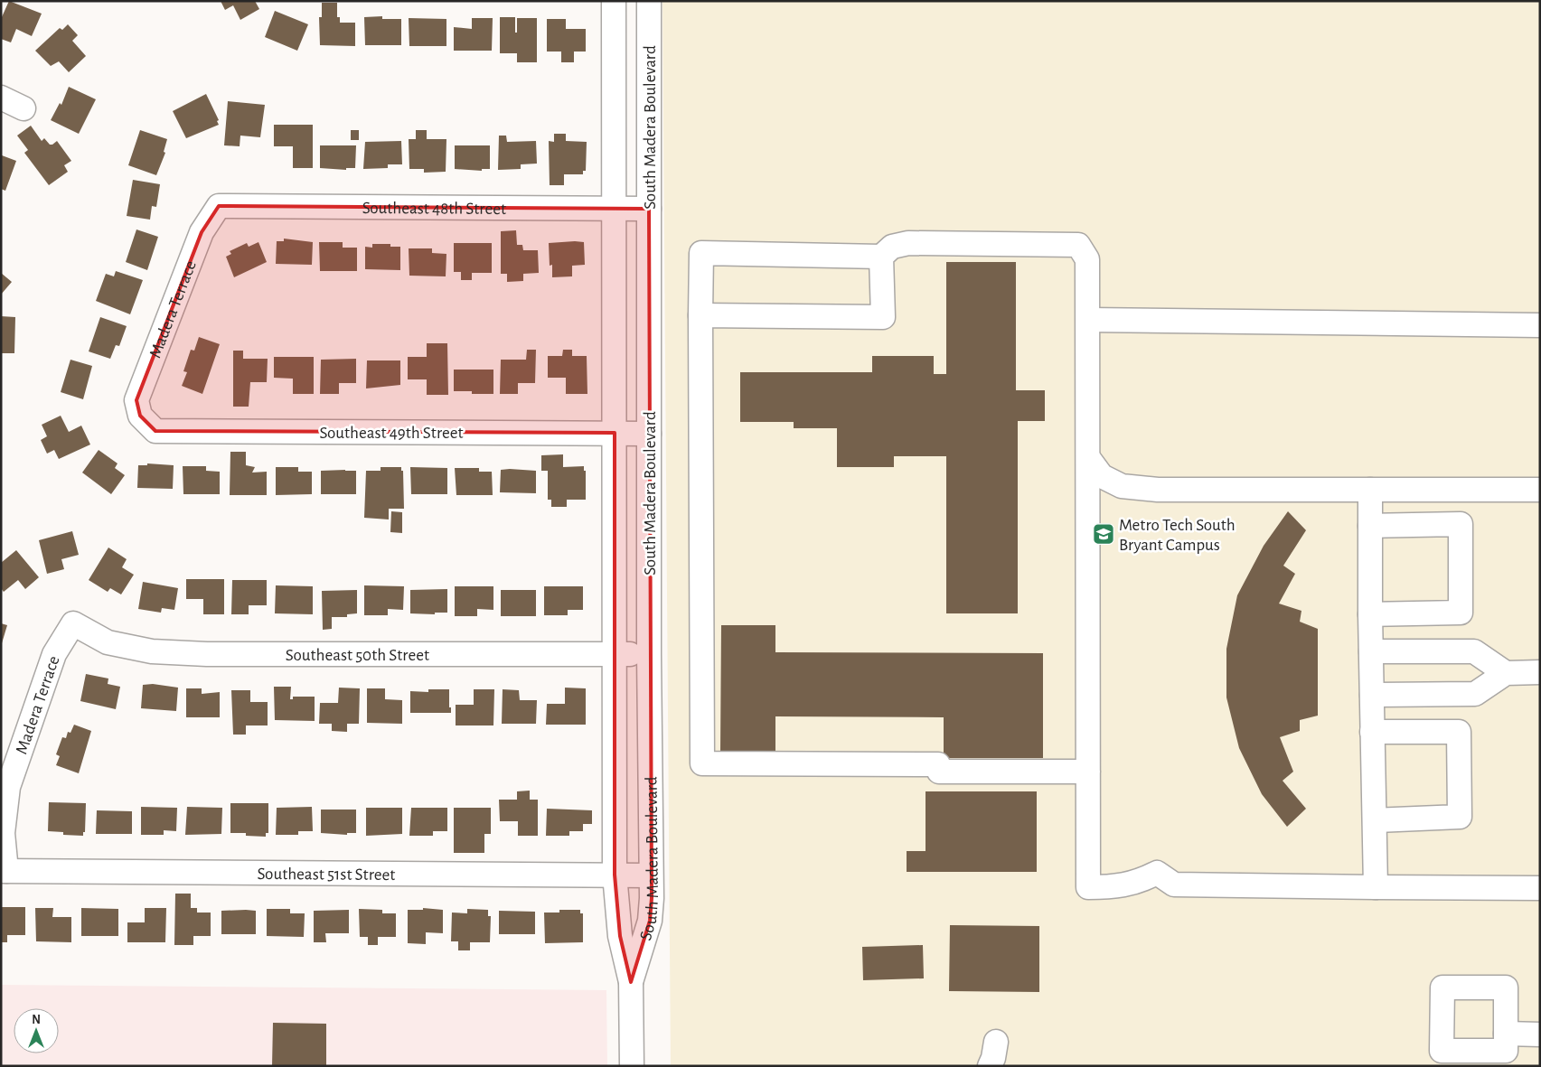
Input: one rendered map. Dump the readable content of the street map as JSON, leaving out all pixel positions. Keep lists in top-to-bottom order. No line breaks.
{"streets":{"street":["South Madera Boulevard","Southeast 48th Street","Madera Terrace","Southeast 49th Street","Southeast 50th Street","Southeast 51st Street"]},"crossings":[["South Madera Boulevard","Southeast 48th Street"],["South Madera Boulevard","Southeast 49th Street"],["South Madera Boulevard","Southeast 50th Street"],["South Madera Boulevard","Southeast 51st Street"],["Southeast 48th Street","Madera Terrace"],["Madera Terrace","Southeast 49th Street"],["Madera Terrace","Southeast 50th Street"],["Madera Terrace","Southeast 51st Street"]],"places":{"school or university":["Metro Tech South Bryant Campus"]},"north":"top"}
